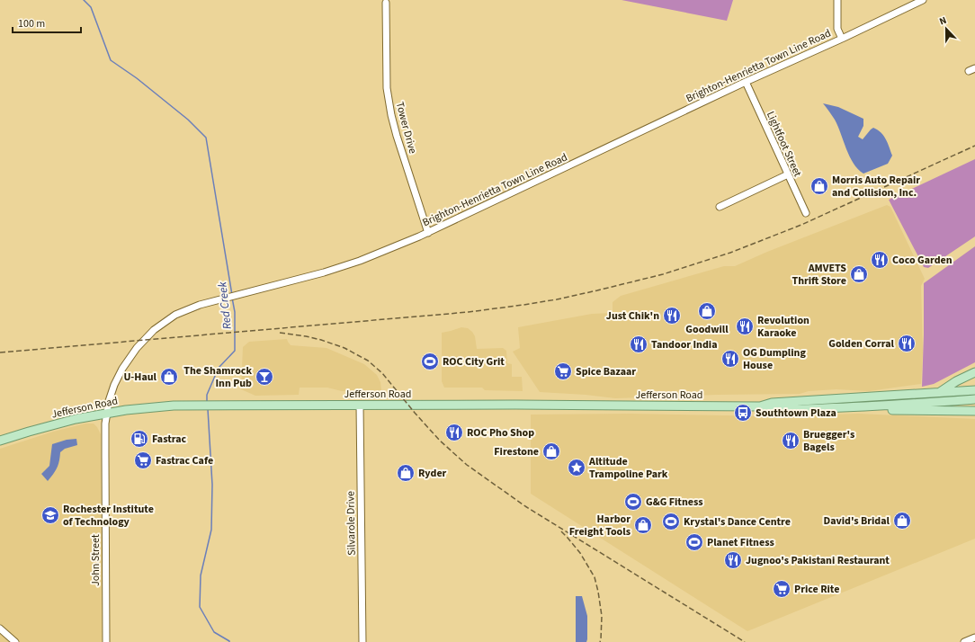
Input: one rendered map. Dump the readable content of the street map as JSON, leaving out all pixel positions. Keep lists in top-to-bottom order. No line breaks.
{"streets":{"main road":["Jefferson Road"],"street":["Brighton-Henrietta Town Line Road","Tower Drive","Lightfoot Street","Silvarole Drive","John Street"]},"crossings":[["Brighton-Henrietta Town Line Road","Tower Drive"],["Brighton-Henrietta Town Line Road","Lightfoot Street"],["Brighton-Henrietta Town Line Road","Jefferson Road"],["Brighton-Henrietta Town Line Road","John Street"],["Jefferson Road","Silvarole Drive"],["Jefferson Road","John Street"]],"water":["Red Creek"],"places":{"shop":["Morris Auto Repair and Collision, Inc.","AMVETS Thrift Store","Goodwill","U-Haul","Firestone","Ryder","David's Bridal","Harbor Freight Tools"],"restaurant":["Coco Garden","Just Chik'n","Revolution Karaoke","Golden Corral","Tandoor India","OG Dumpling House","ROC Pho Shop","Bruegger's Bagels","Jugnoo's Pakistani Restaurant"],"sports":["ROC City Grit","G&G Fitness","Krystal's Dance Centre","Planet Fitness"],"supermarket":["Spice Bazaar","Fastrac Cafe","Price Rite"],"bar":["The Shamrock Inn Pub"],"bus stop":["Southtown Plaza"],"fuel station":["Fastrac"],"place":["Altitude Trampoline Park"],"school or university":["Rochester Institute of Technology"]},"scale_bar":"100 m","north":"top"}
